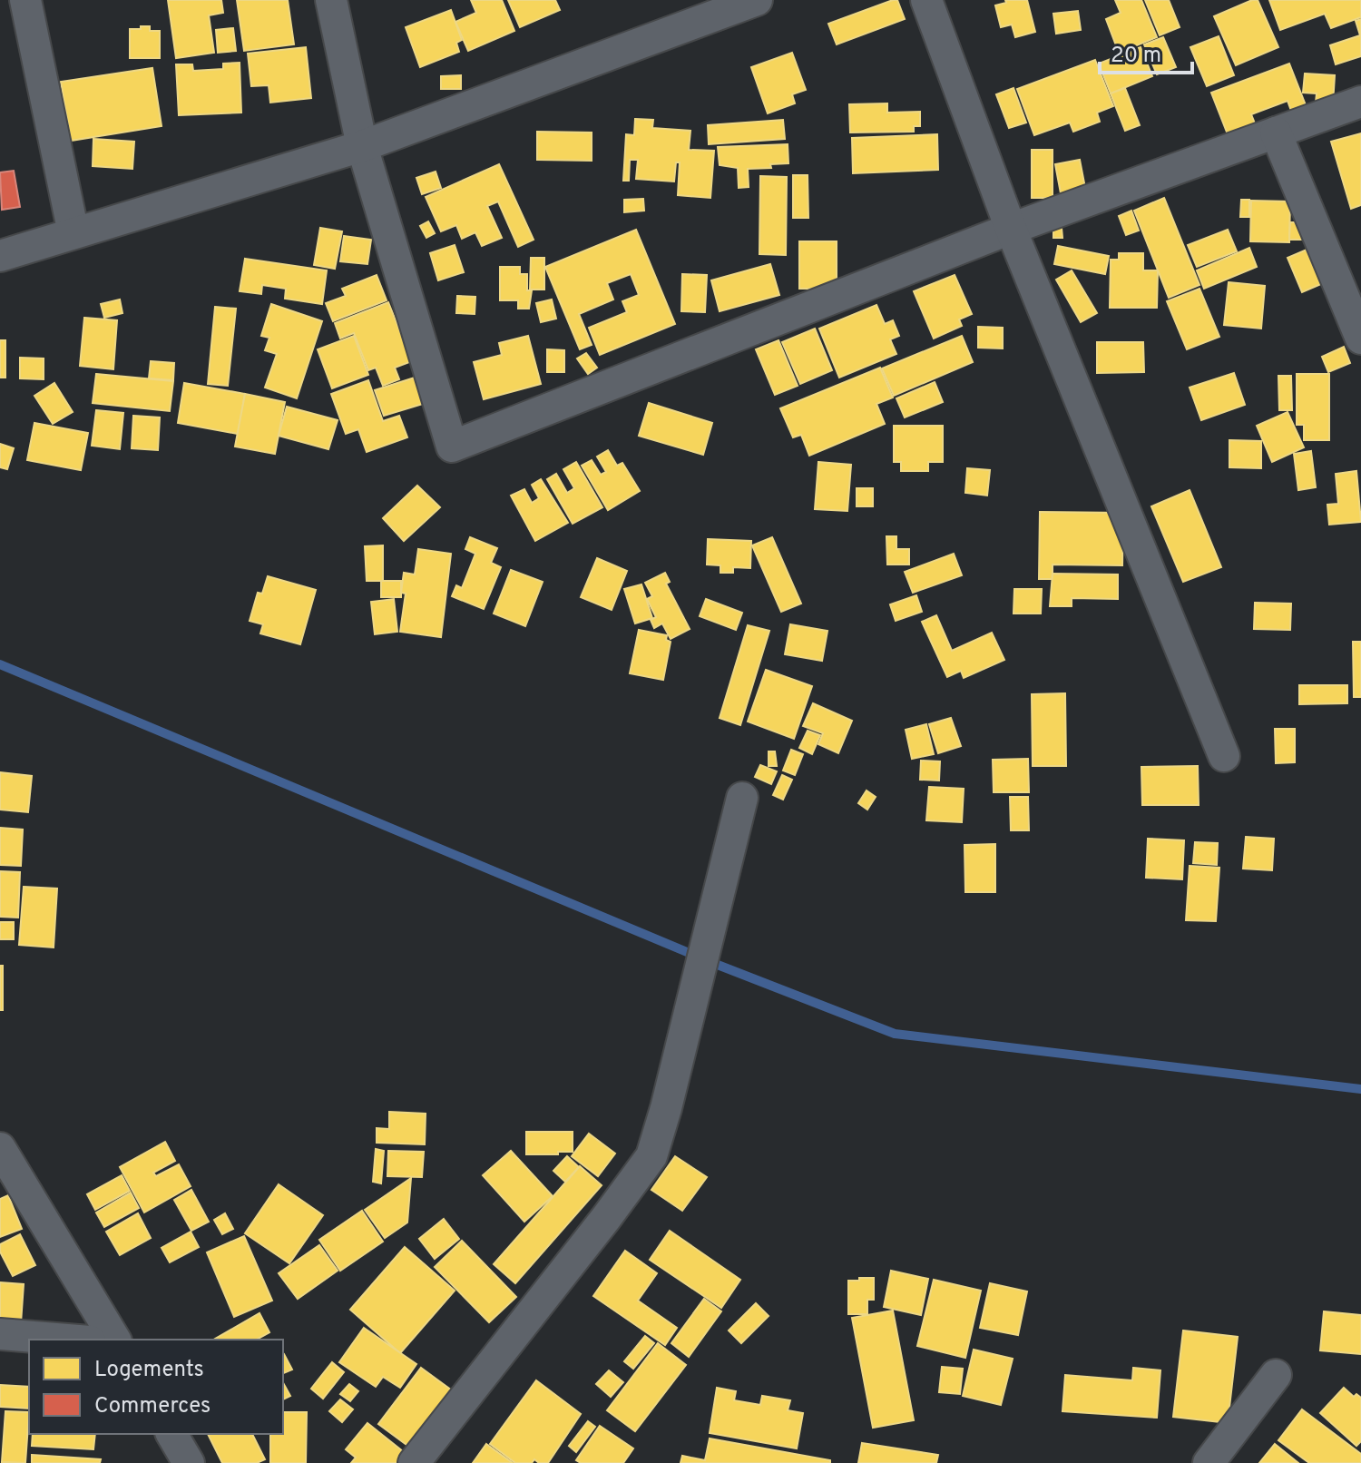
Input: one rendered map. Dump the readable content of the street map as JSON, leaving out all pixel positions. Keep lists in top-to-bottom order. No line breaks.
{"legend":["Logements","Commerces"],"scale_bar":"20 m"}
